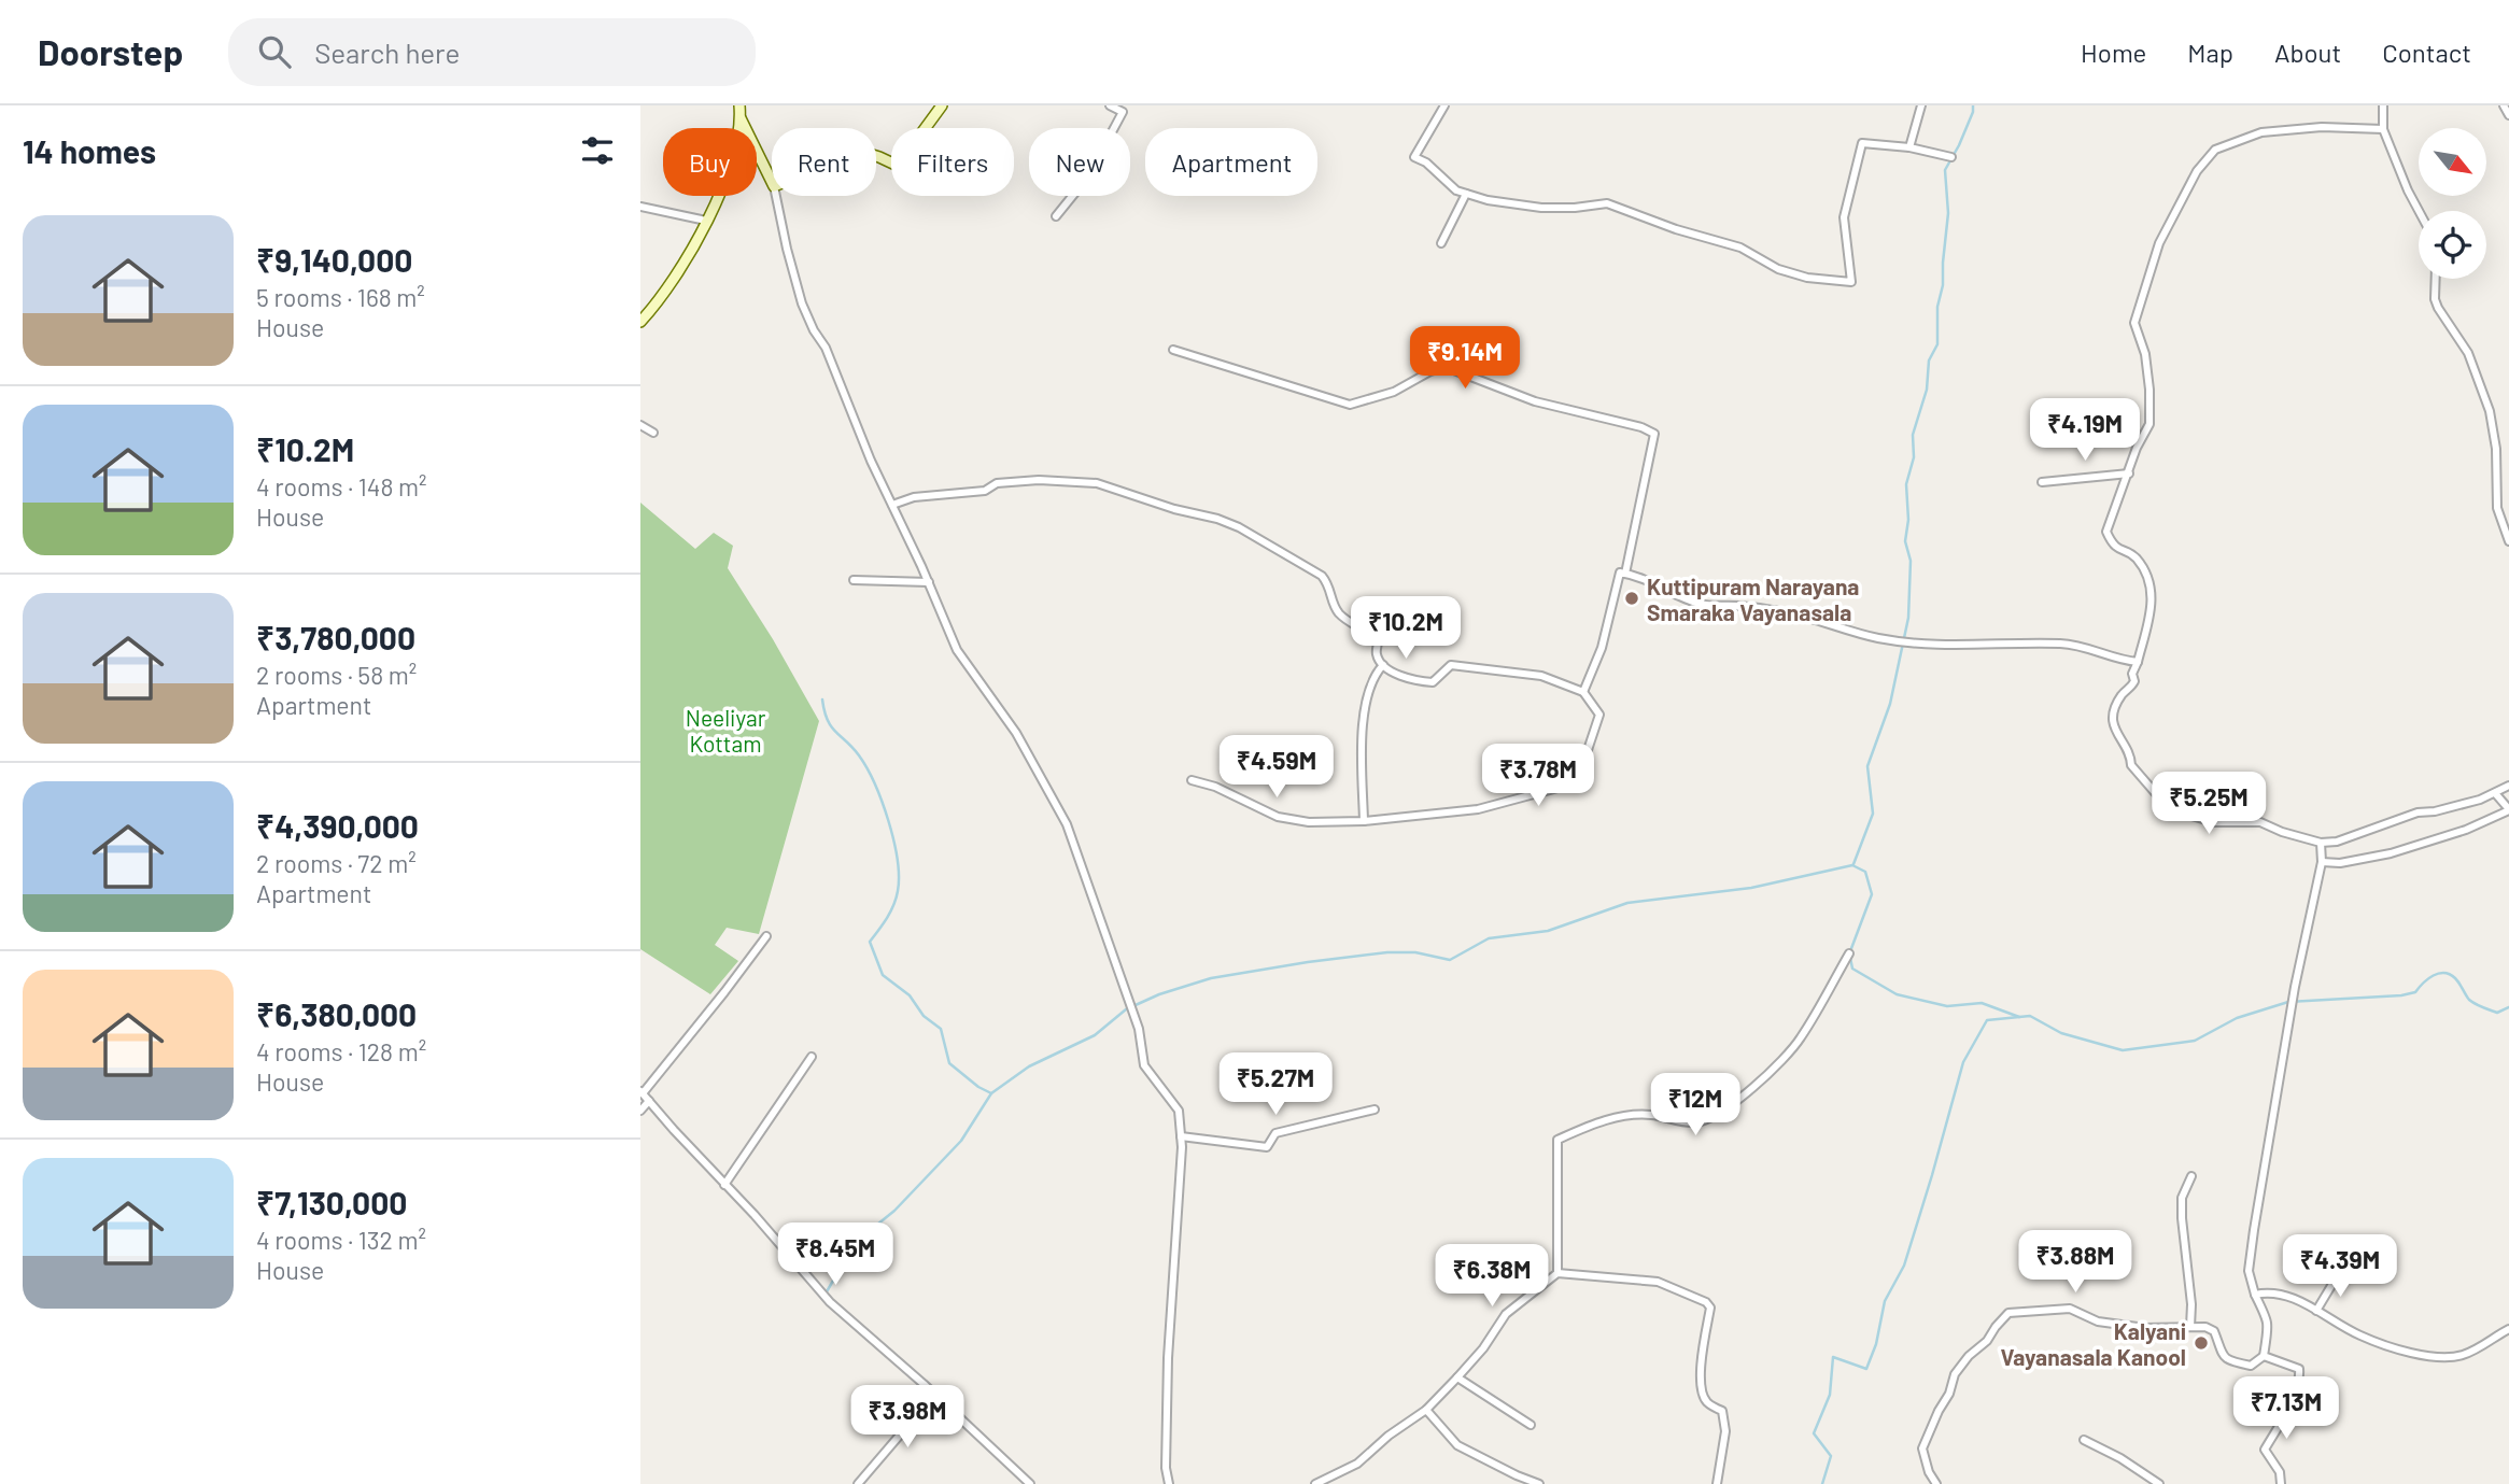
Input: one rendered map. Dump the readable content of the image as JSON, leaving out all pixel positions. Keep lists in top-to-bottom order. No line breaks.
{"parks":["Neeliyar Kottam"],"places":["Kuttipuram Narayana Smaraka Vayanasala","Kalyani Vayanasala Kanool"],"north":"bottom right","page":{"header":"Doorstep","search":"Search here","nav":["Home","Map","About","Contact"],"heading":"14 homes","chip":["Buy","Rent","Filters","New","Apartment"],"list":[{"name":"₹9,140,000","note":"5 rooms · 168 m² · House"},{"name":"₹10.2M","note":"4 rooms · 148 m² · House"},{"name":"₹3,780,000","note":"2 rooms · 58 m² · Apartment"},{"name":"₹4,390,000","note":"2 rooms · 72 m² · Apartment"},{"name":"₹6,380,000","note":"4 rooms · 128 m² · House"},{"name":"₹7,130,000","note":"4 rooms · 132 m² · House"}],"price":["₹9.14M","₹4.19M","₹10.2M","₹4.59M","₹3.78M","₹5.25M","₹5.27M","₹12M","₹8.45M","₹3.88M","₹4.39M","₹6.38M","₹7.13M","₹3.98M"]}}
